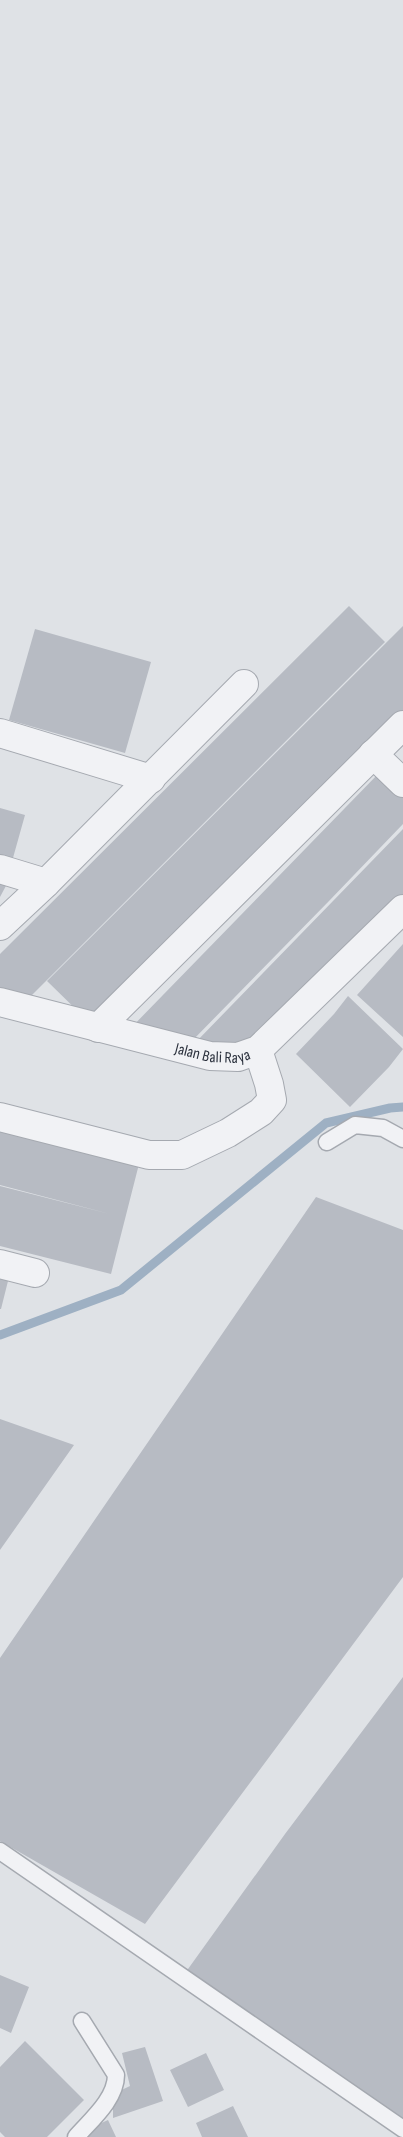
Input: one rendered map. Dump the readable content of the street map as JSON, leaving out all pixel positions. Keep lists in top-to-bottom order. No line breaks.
{"streets":{"street":["Jalan Bali Raya"]}}
